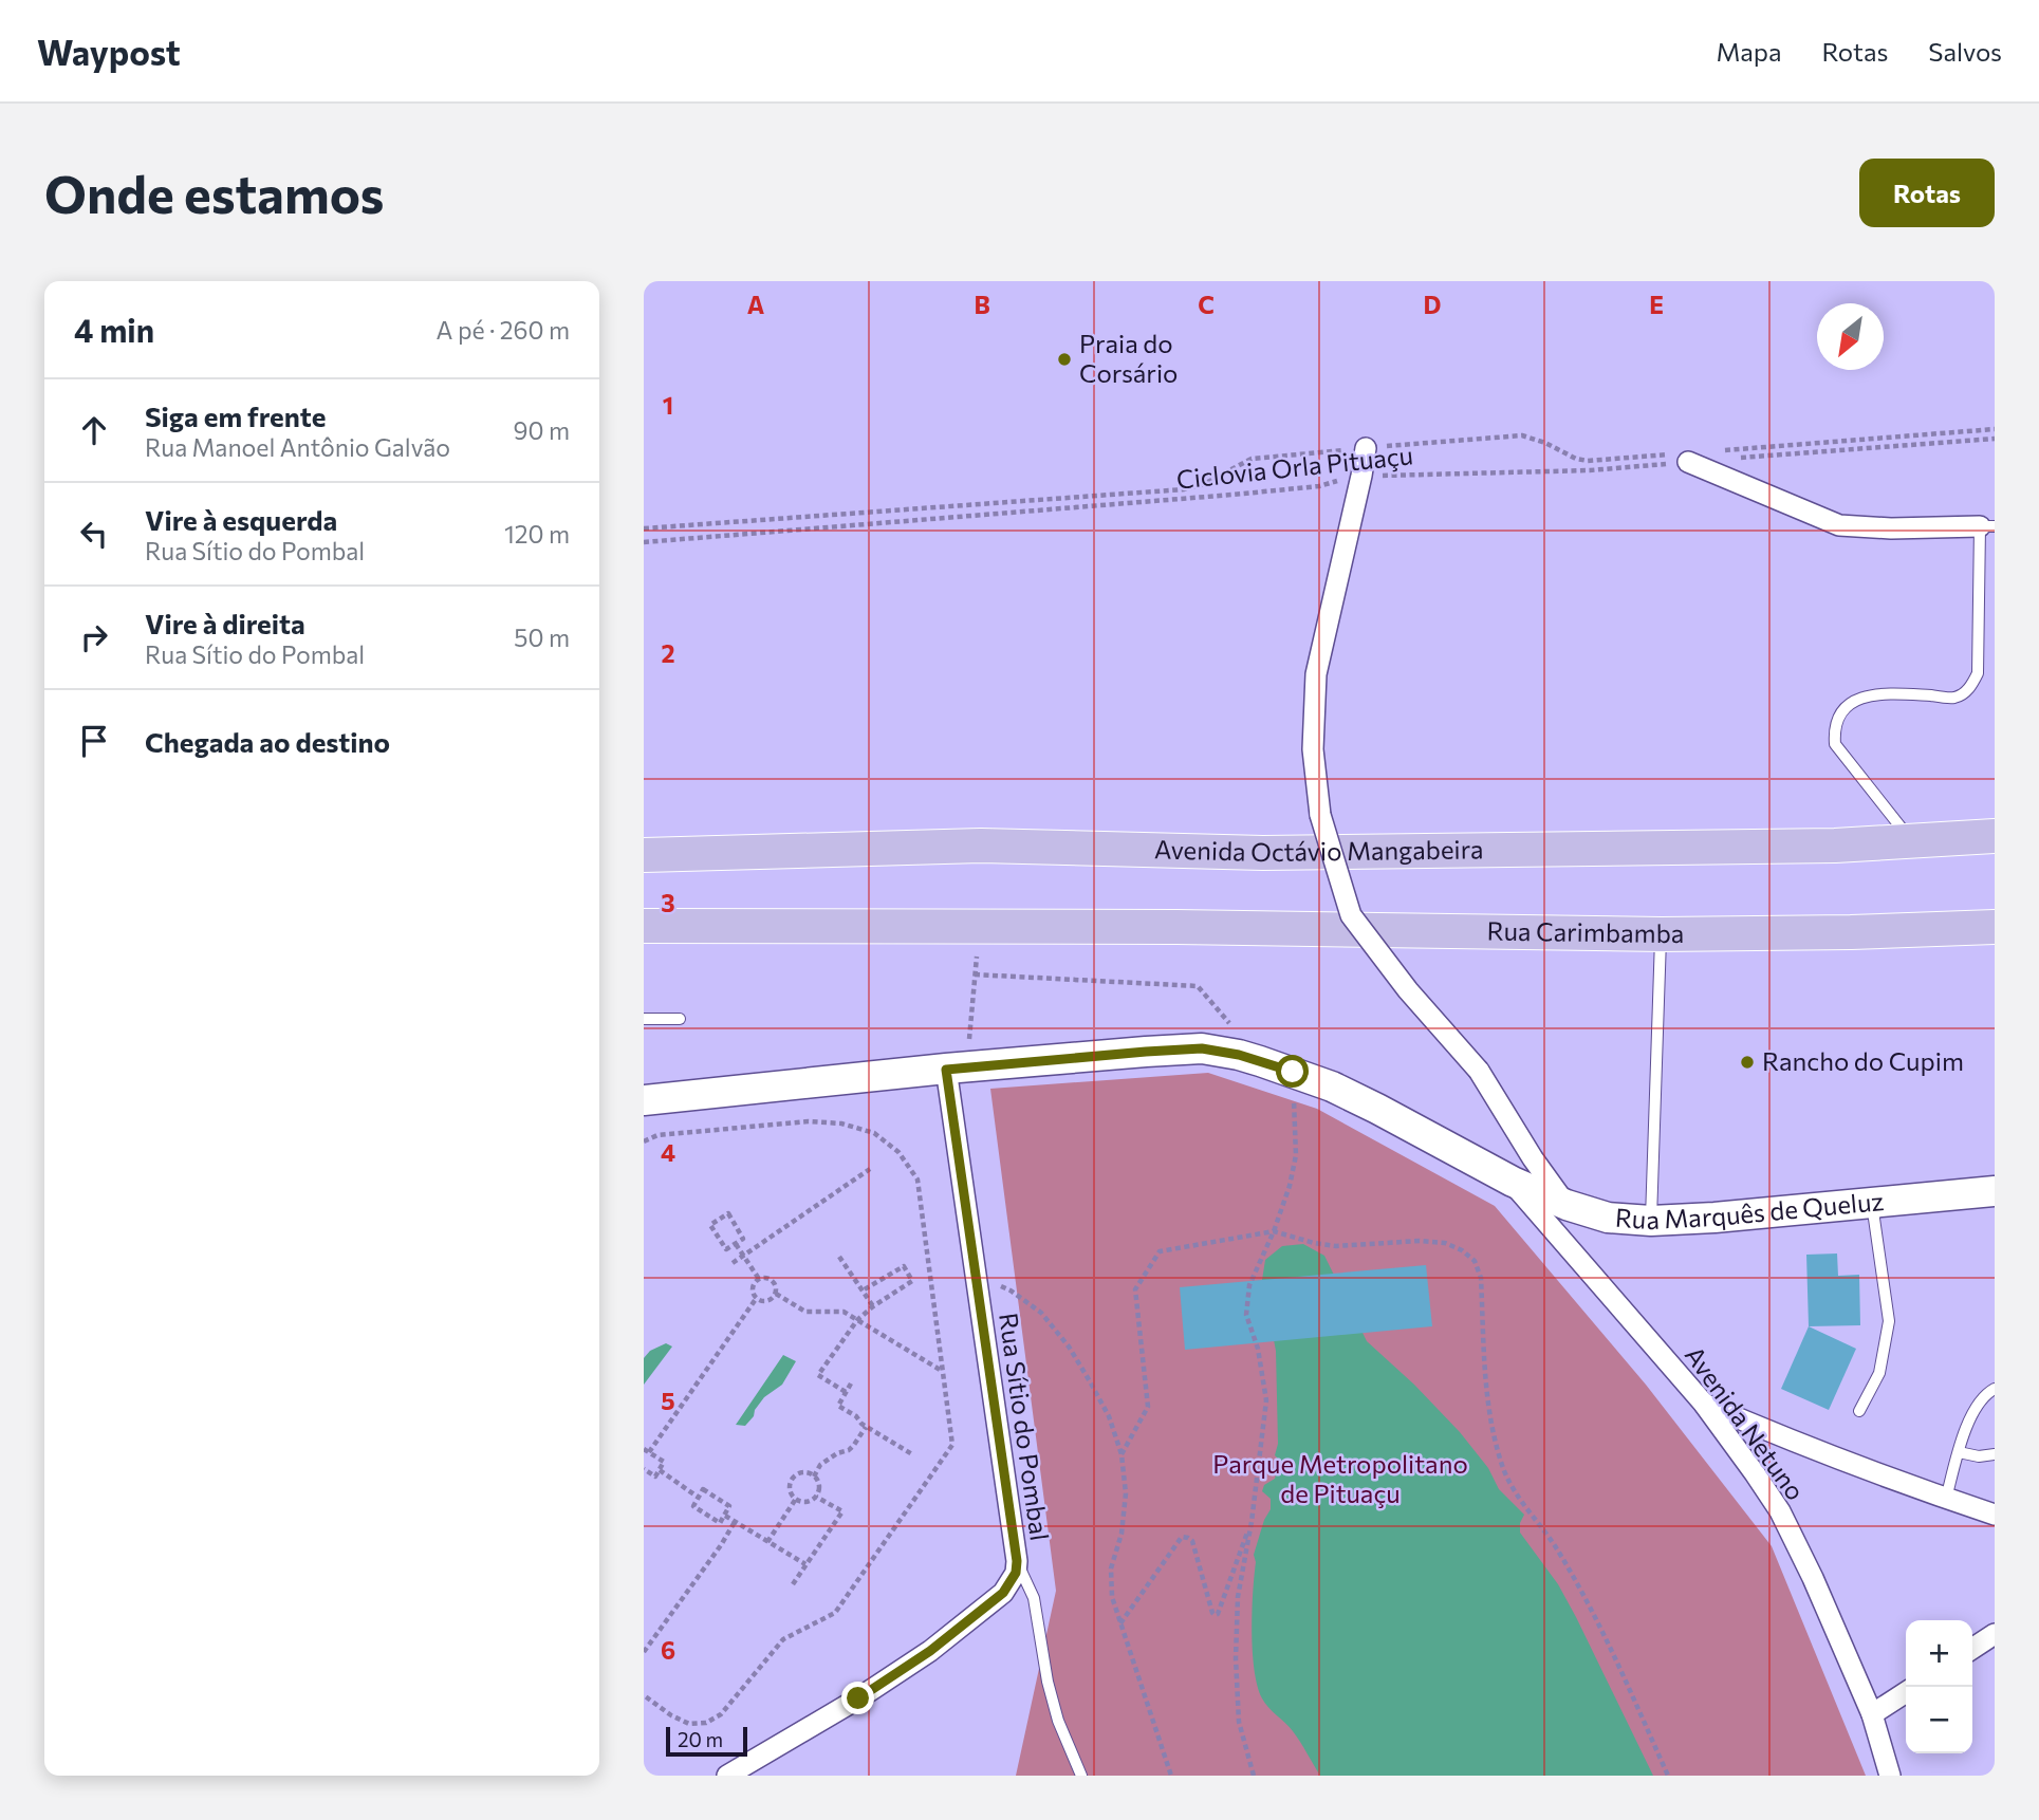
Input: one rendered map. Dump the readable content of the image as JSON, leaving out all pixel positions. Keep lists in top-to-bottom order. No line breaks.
{"streets":{"main road":["Avenida Octávio Mangabeira","Rua Carimbamba"],"street":["Rua Marquês de Queluz","Avenida Netuno","Rua Sítio do Pombal"],"path":["Ciclovia Orla Pituaçu"]},"crossings":[["Rua Marquês de Queluz","Avenida Netuno"],["Rua Marquês de Queluz","Rua Sítio do Pombal"]],"parks":["Parque Metropolitano de Pituaçu"],"places":["Praia do Corsário","Rancho do Cupim"],"scale_bar":"20 m","north":"bottom left","page":{"header":"Waypost","nav":["Mapa","Rotas","Salvos"],"buttons":"Rotas","title":"Onde estamos","heading":["4 min","A pé · 260 m"],"list":[["Siga em frente","Rua Manoel Antônio Galvão","90 m"],["Vire à esquerda","Rua Sítio do Pombal","120 m"],["Vire à direita","Rua Sítio do Pombal","50 m"],"Chegada ao destino"],"map_buttons":["+","−"],"scale":"20 m"},"grid":{"columns":["A","B","C","D","E"],"rows":["1","2","3","4","5","6"]}}
